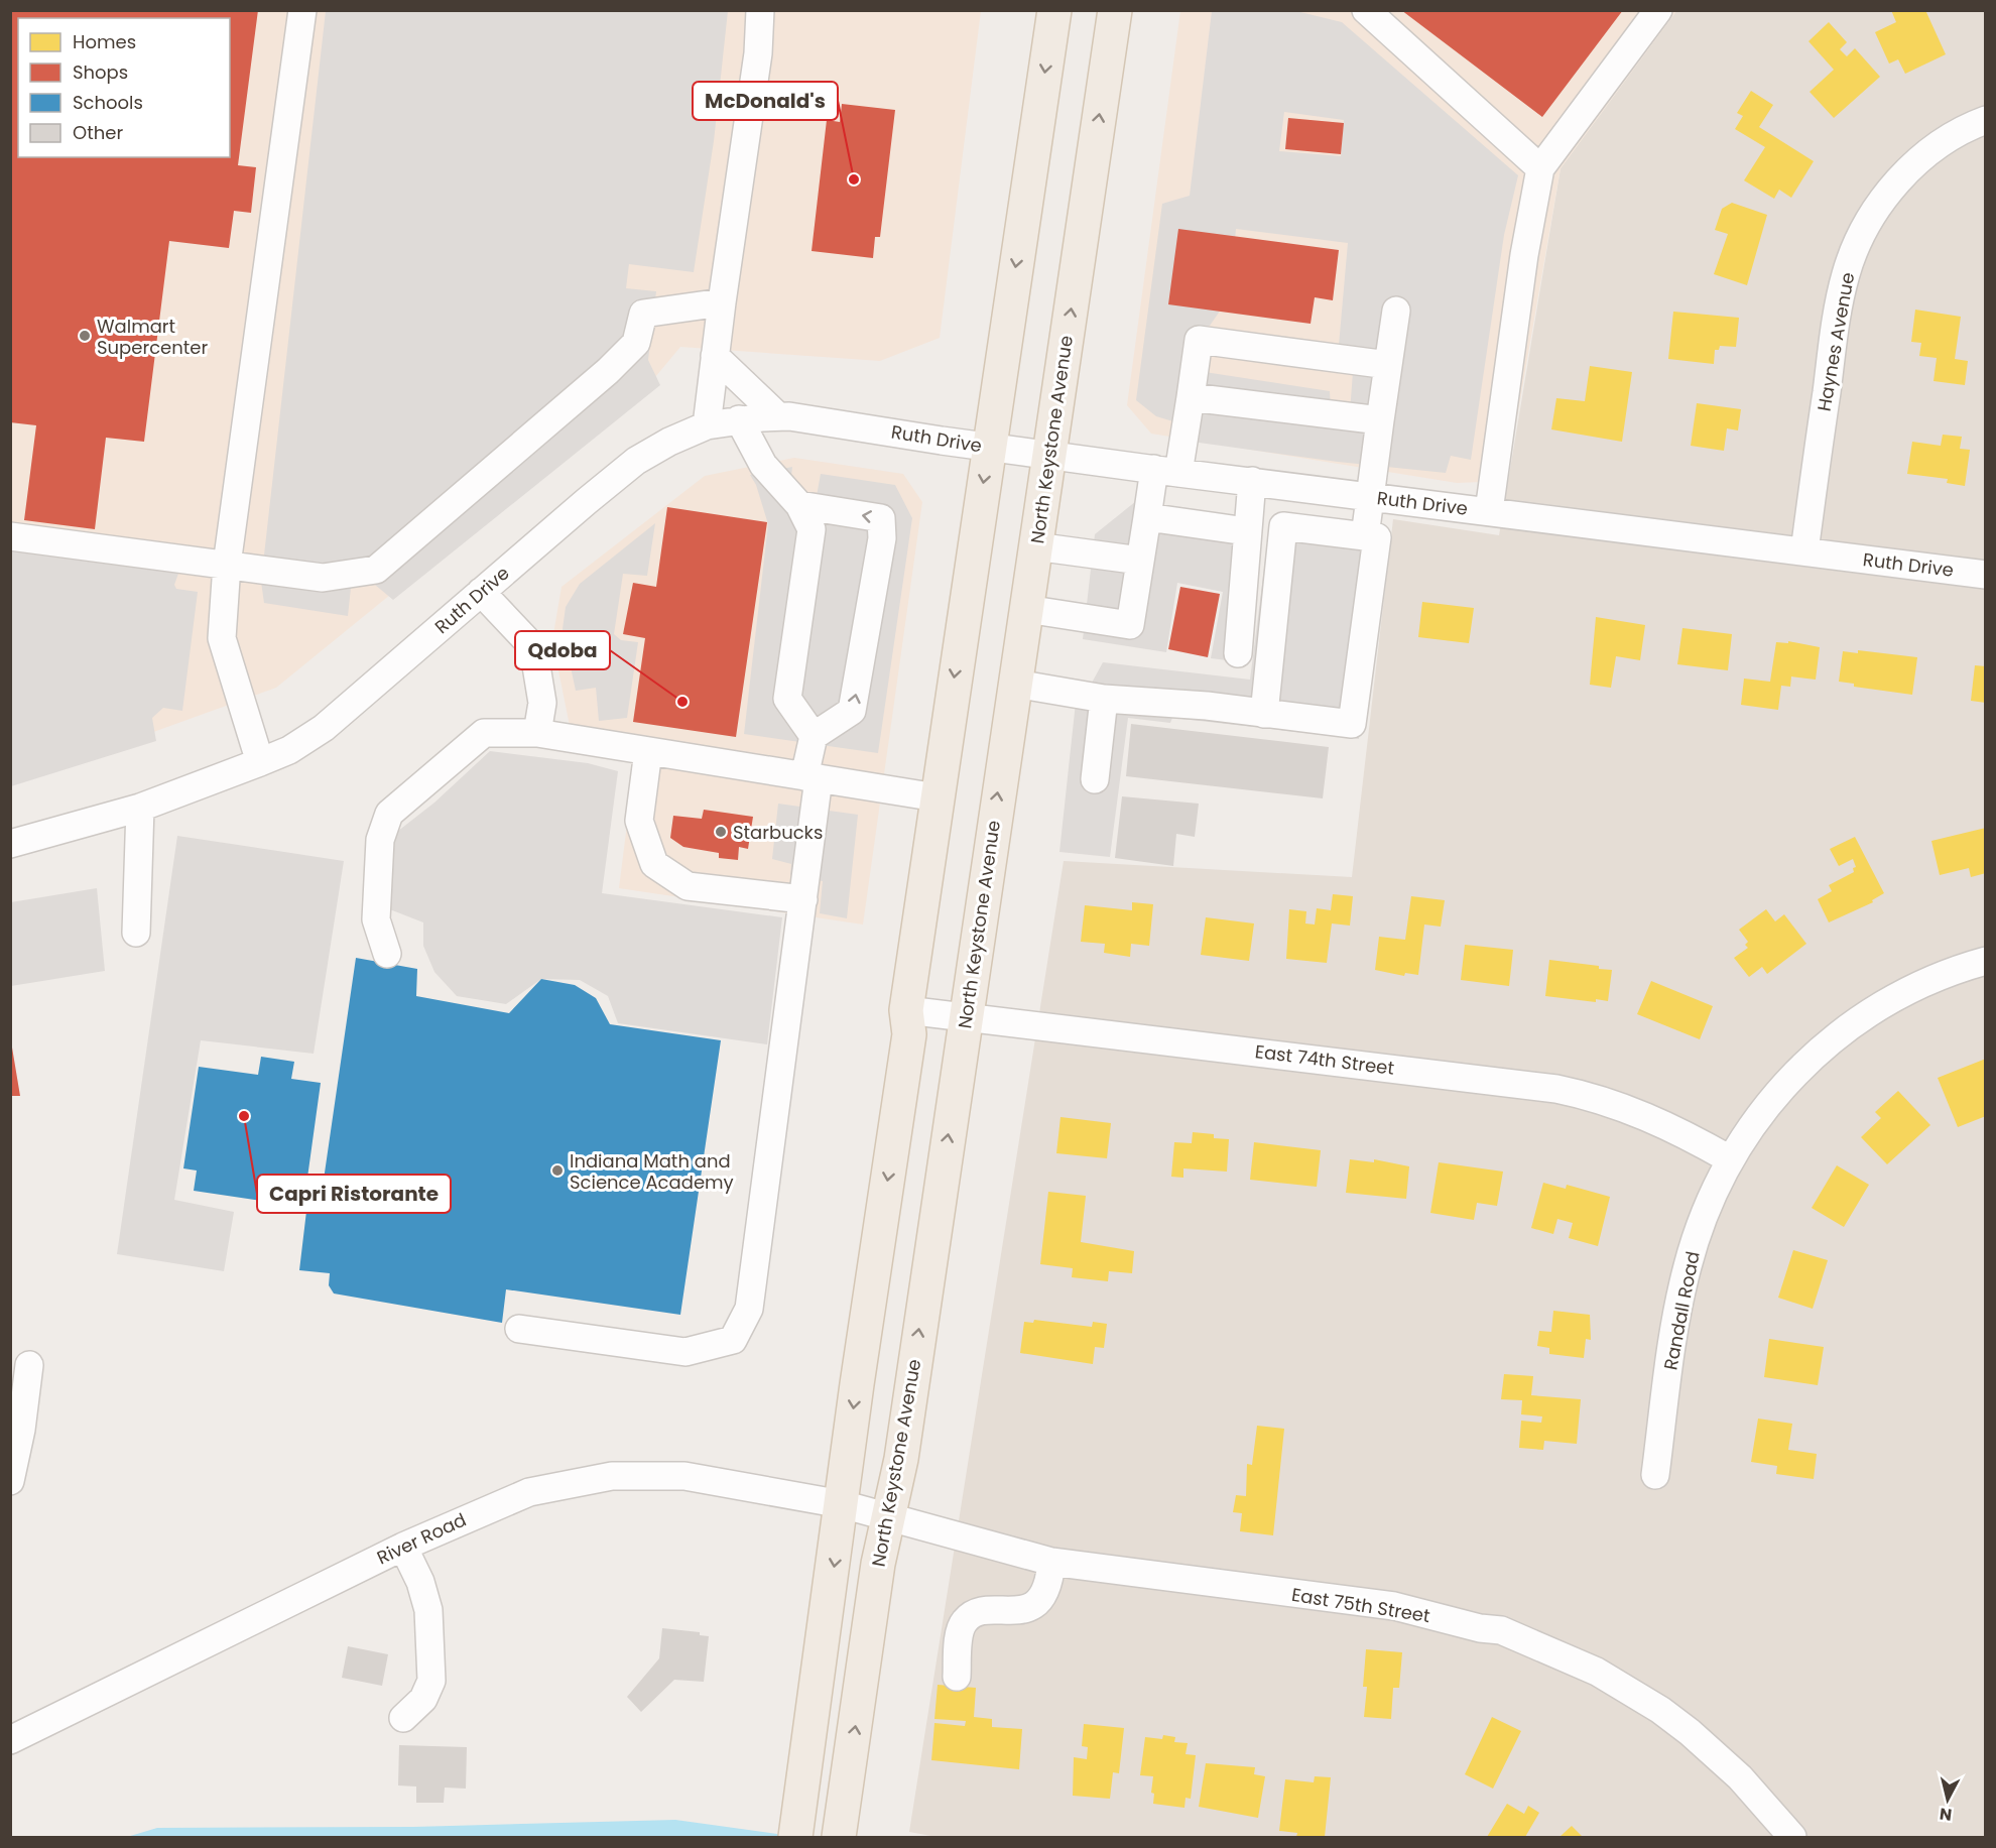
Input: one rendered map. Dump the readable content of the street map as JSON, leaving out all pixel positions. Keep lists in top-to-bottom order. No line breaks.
{"streets":{"main road":["North Keystone Avenue"],"street":["Haynes Avenue","Ruth Drive","East 74th Street","Randall Road","River Road","East 75th Street"]},"crossings":[["Haynes Avenue","Ruth Drive"],["Ruth Drive","North Keystone Avenue"],["North Keystone Avenue","East 74th Street"],["North Keystone Avenue","River Road"],["North Keystone Avenue","East 75th Street"],["East 74th Street","Randall Road"],["River Road","East 75th Street"]],"places":["McDonald's","Walmart Supercenter","Qdoba","Starbucks","Capri Ristorante","Indiana Math and Science Academy"],"legend":["Homes","Shops","Schools","Other"],"north":"bottom"}
